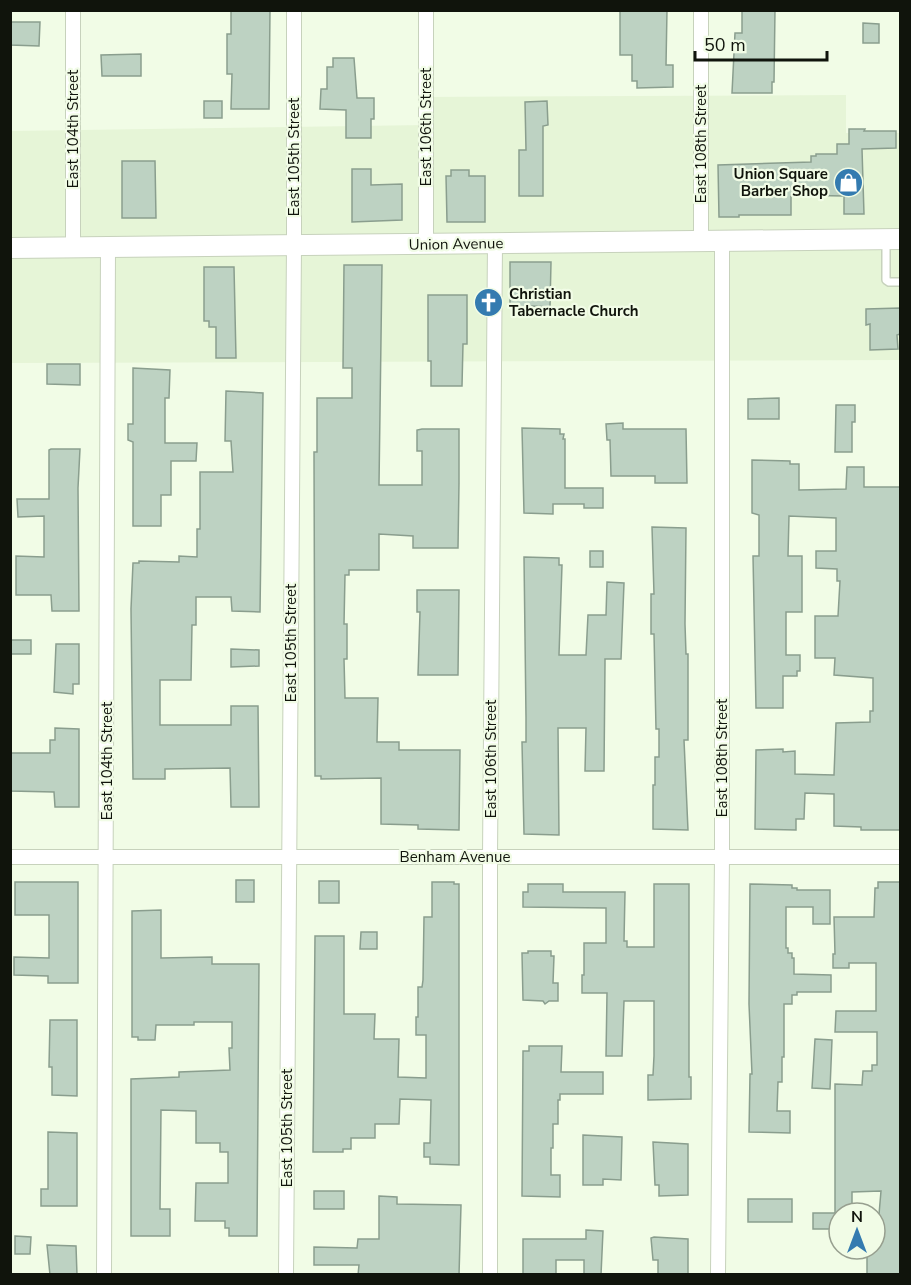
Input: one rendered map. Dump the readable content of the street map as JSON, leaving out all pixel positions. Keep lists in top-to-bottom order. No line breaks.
{"streets":{"main road":["Union Avenue"],"street":["East 106th Street","East 104th Street","East 108th Street","East 105th Street","Benham Avenue"]},"crossings":[["East 106th Street","Union Avenue"],["East 106th Street","Benham Avenue"],["East 104th Street","Union Avenue"],["East 104th Street","Benham Avenue"],["East 108th Street","Union Avenue"],["East 108th Street","Benham Avenue"],["East 105th Street","Union Avenue"],["East 105th Street","Benham Avenue"]],"places":{"shop":["Union Square Barber Shop"],"church":["Christian Tabernacle Church"]},"scale_bar":"50 m","north":"top"}
